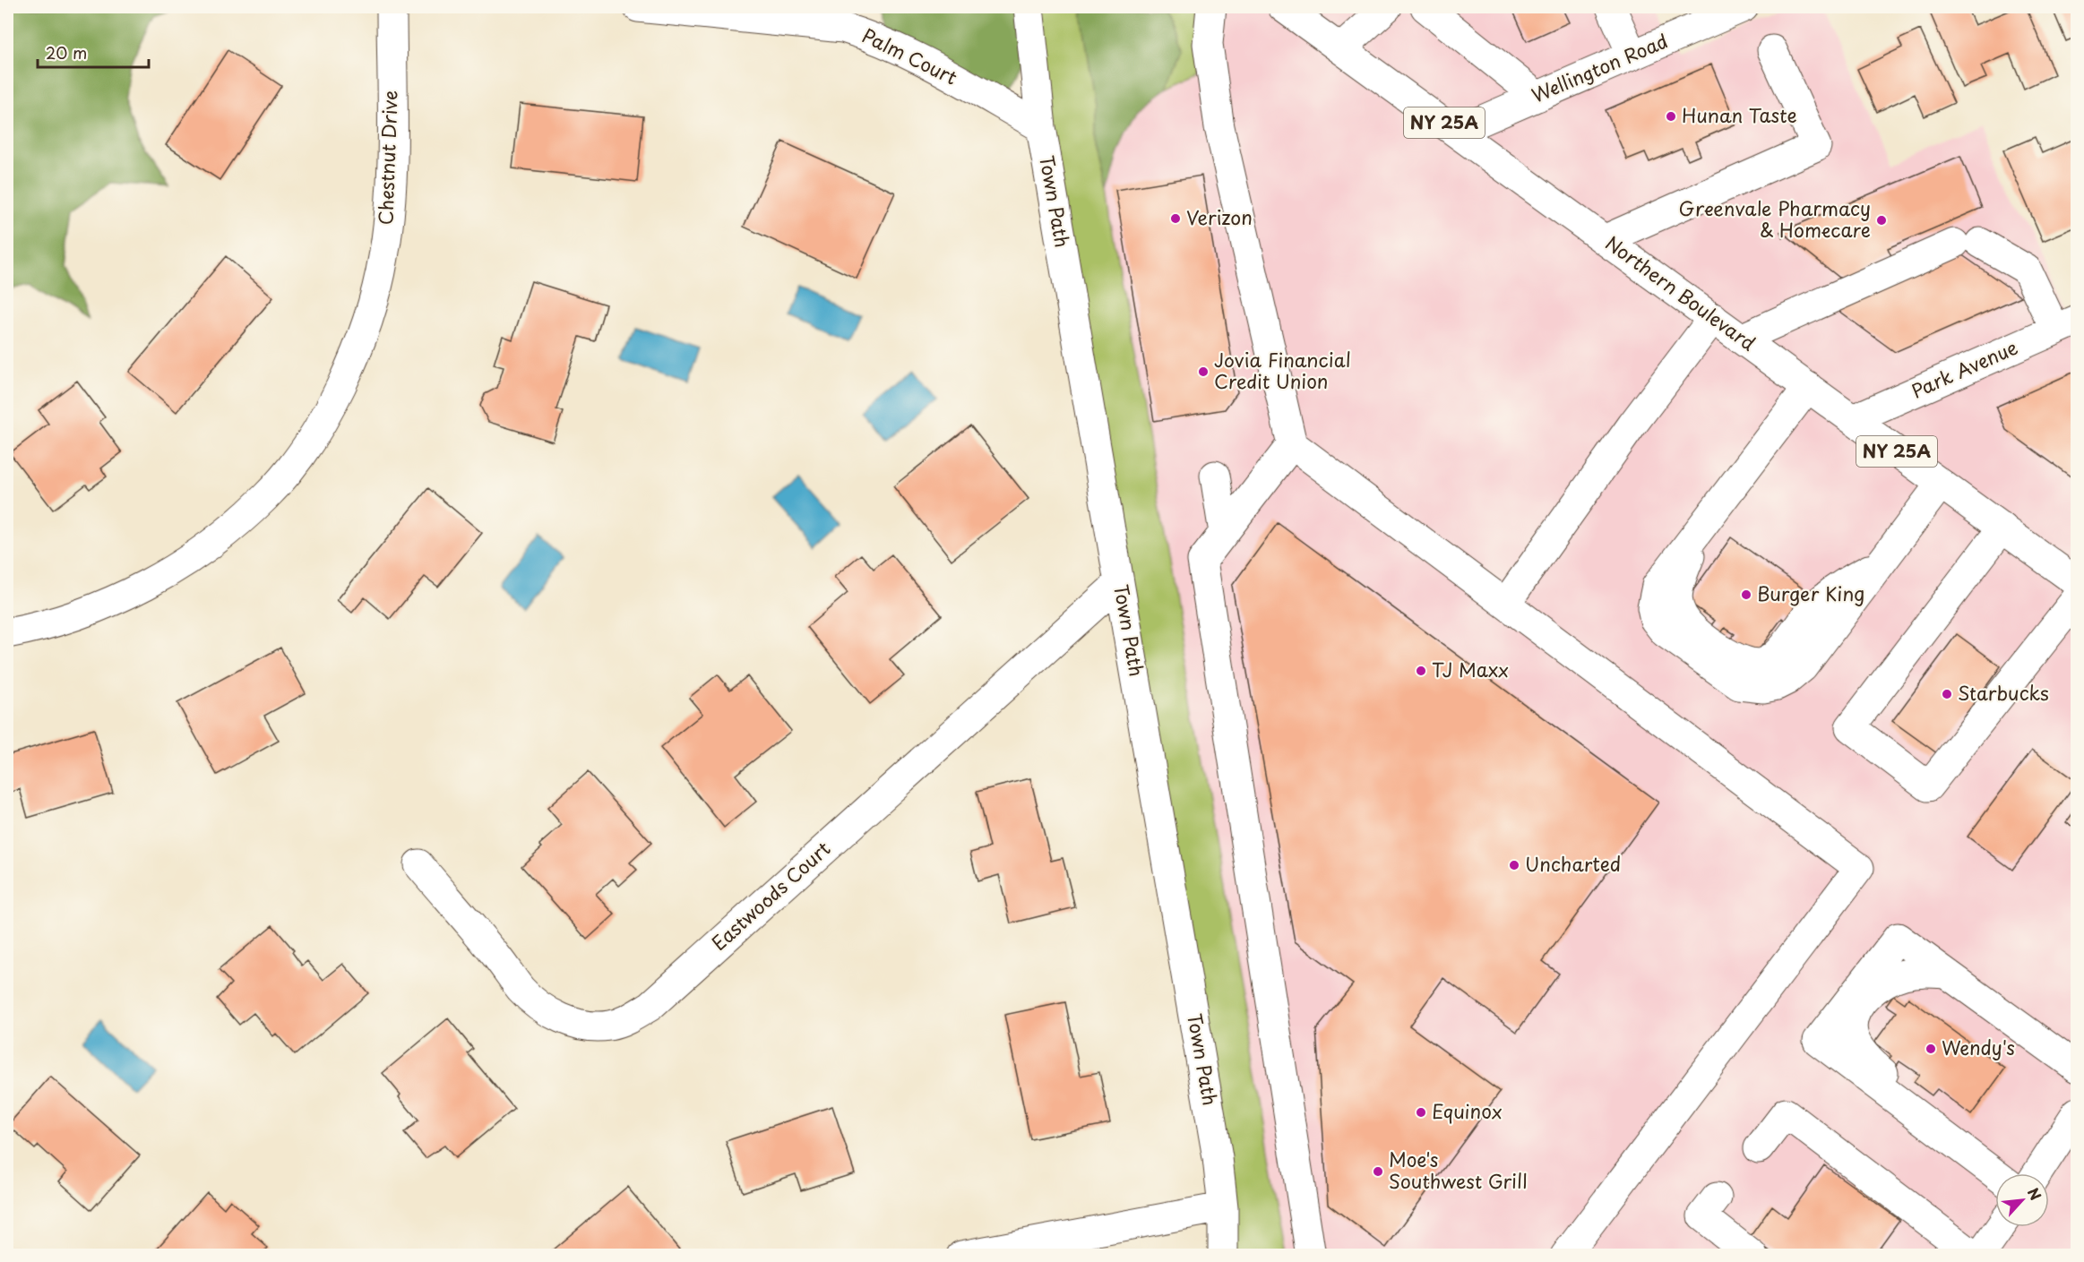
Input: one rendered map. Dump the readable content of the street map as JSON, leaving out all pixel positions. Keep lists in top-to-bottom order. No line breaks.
{"streets":{"street":["Palm Court","Wellington Road","NY 25A","Chestnut Drive","Town Path","Northern Boulevard","Park Avenue","Eastwoods Court"]},"crossings":[["Palm Court","Town Path"],["Wellington Road","Northern Boulevard"],["Town Path","Eastwoods Court"],["Northern Boulevard","Park Avenue"]],"places":["Hunan Taste","Verizon","Greenvale Pharmacy & Homecare","Jovia Financial Credit Union","Burger King","TJ Maxx","Starbucks","Uncharted","Wendy's","Equinox","Moe's Southwest Grill"],"scale_bar":"20 m","north":"top right"}
